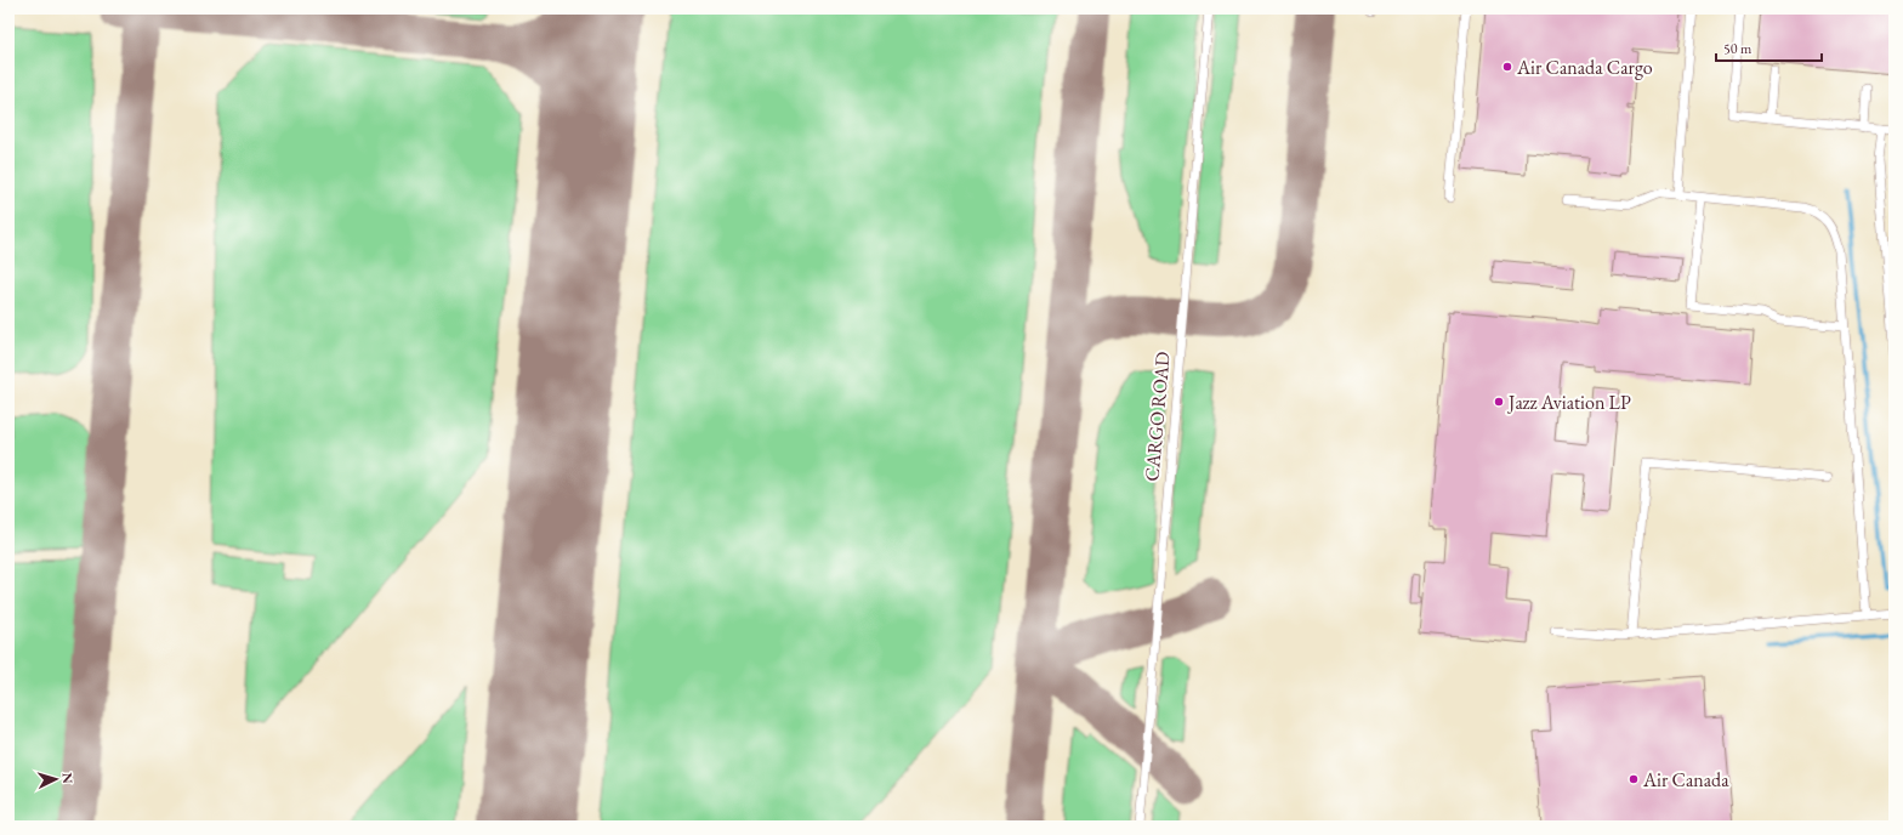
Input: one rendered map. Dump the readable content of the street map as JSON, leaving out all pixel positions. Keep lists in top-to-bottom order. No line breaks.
{"streets":{"lane":["CARGO ROAD"]},"places":["Air Canada Cargo","Jazz Aviation LP","Air Canada"],"scale_bar":"50 m","north":"right"}
